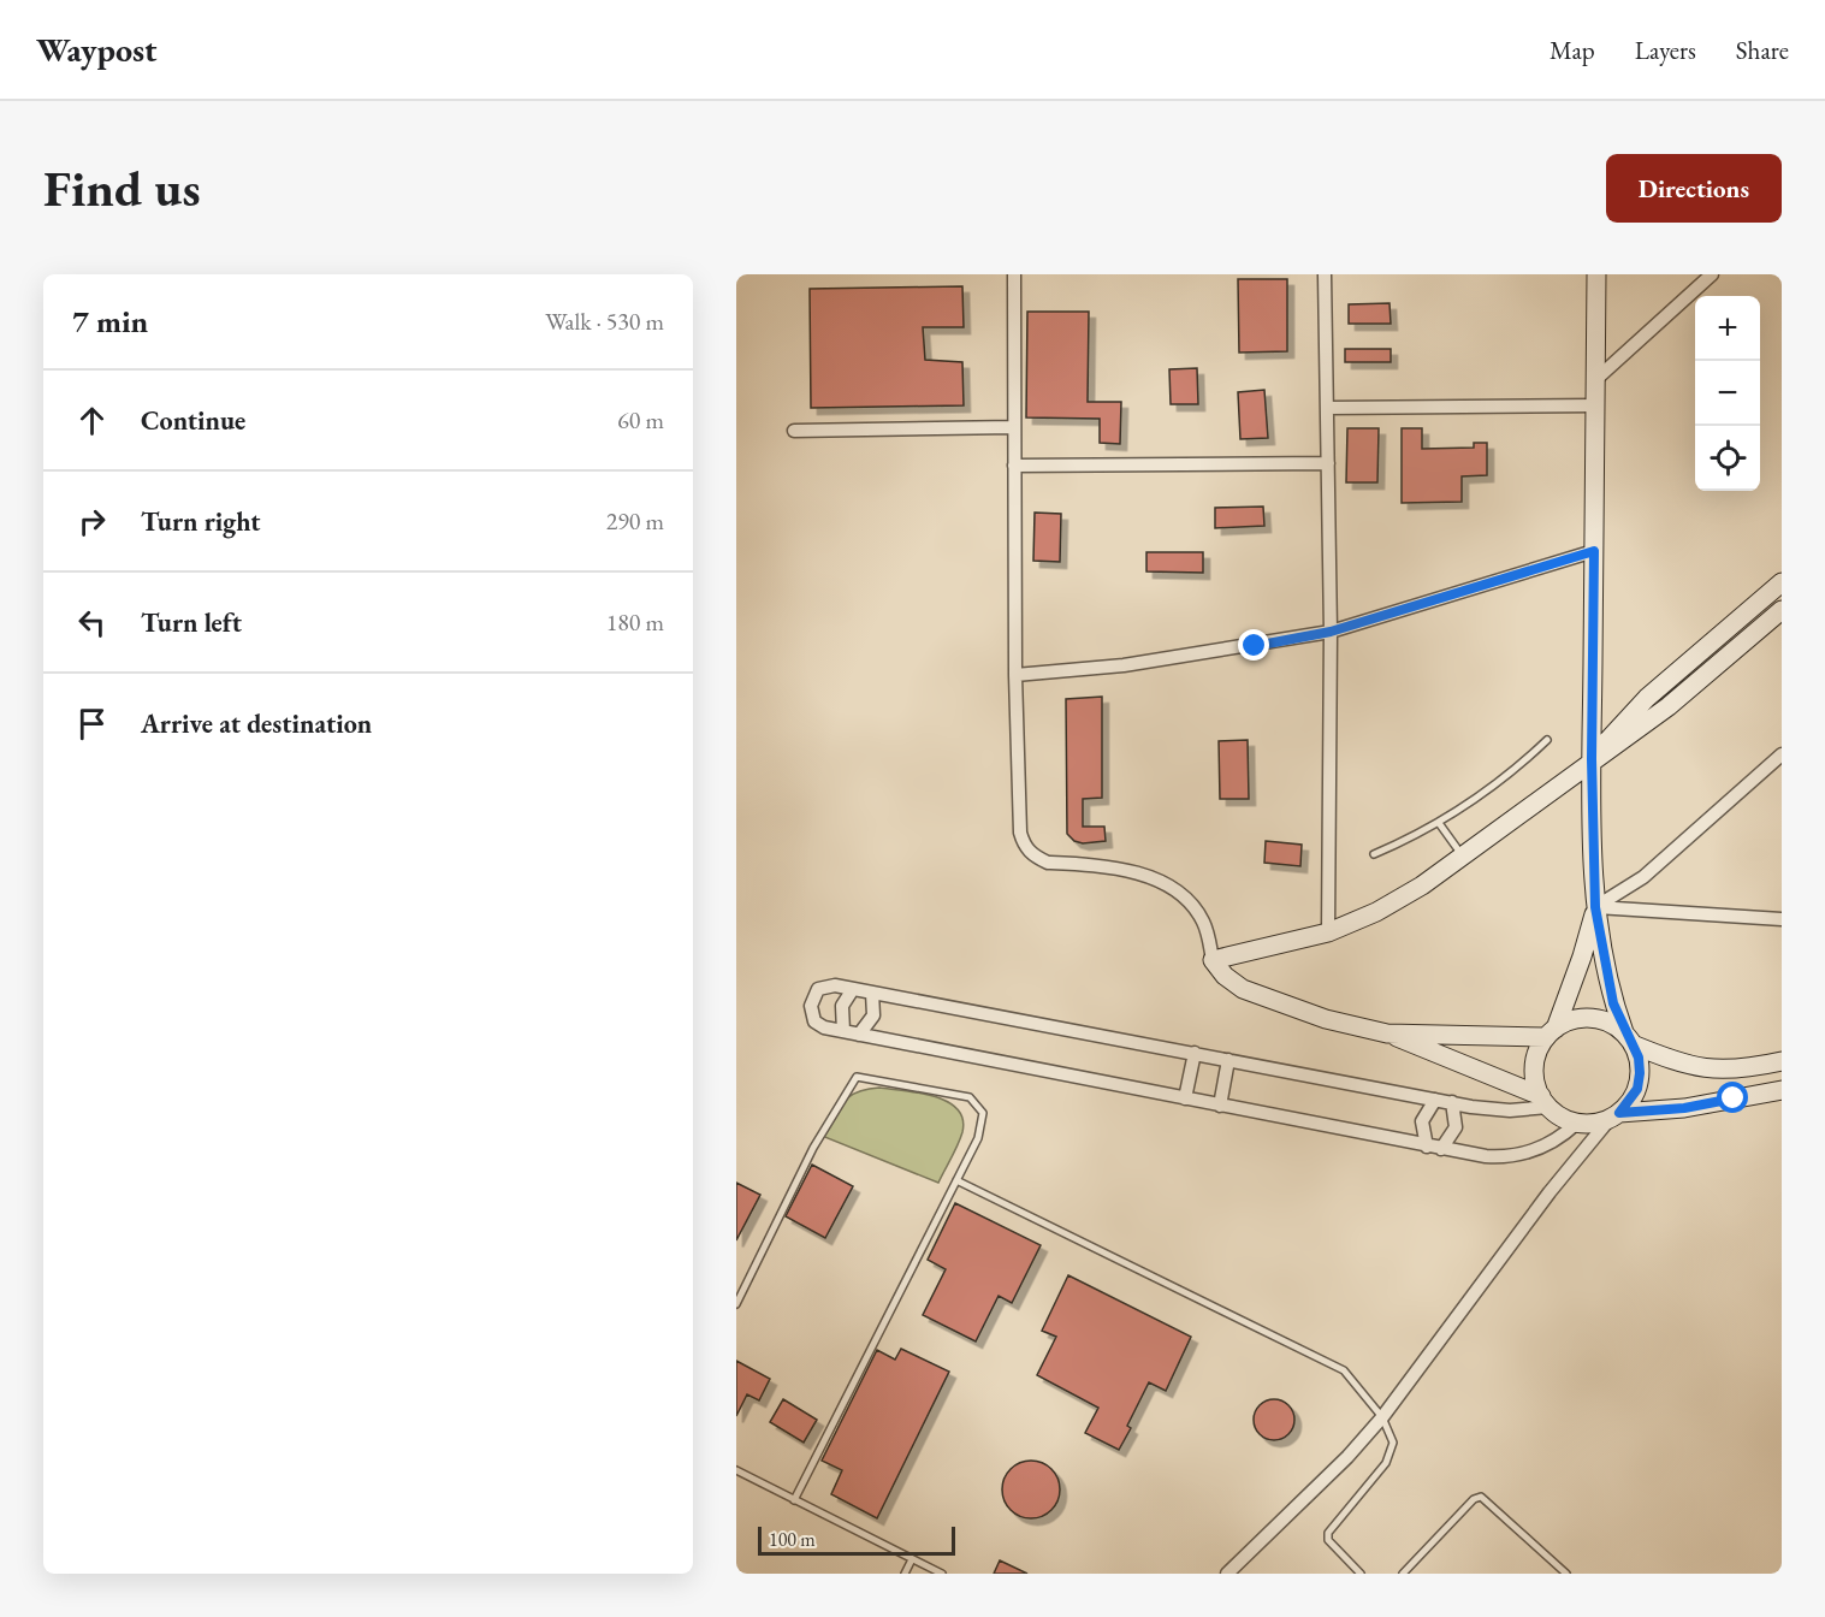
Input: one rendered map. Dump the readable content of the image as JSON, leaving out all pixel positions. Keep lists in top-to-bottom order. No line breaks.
{"scale_bar":"100 m","page":{"header":"Waypost","nav":["Map","Layers","Share"],"buttons":"Directions","title":"Find us","heading":["7 min","Walk · 530 m"],"map_buttons":["+","−"],"list":[["Continue","60 m"],["Turn right","290 m"],["Turn left","180 m"],"Arrive at destination"],"scale":"100 m"}}
